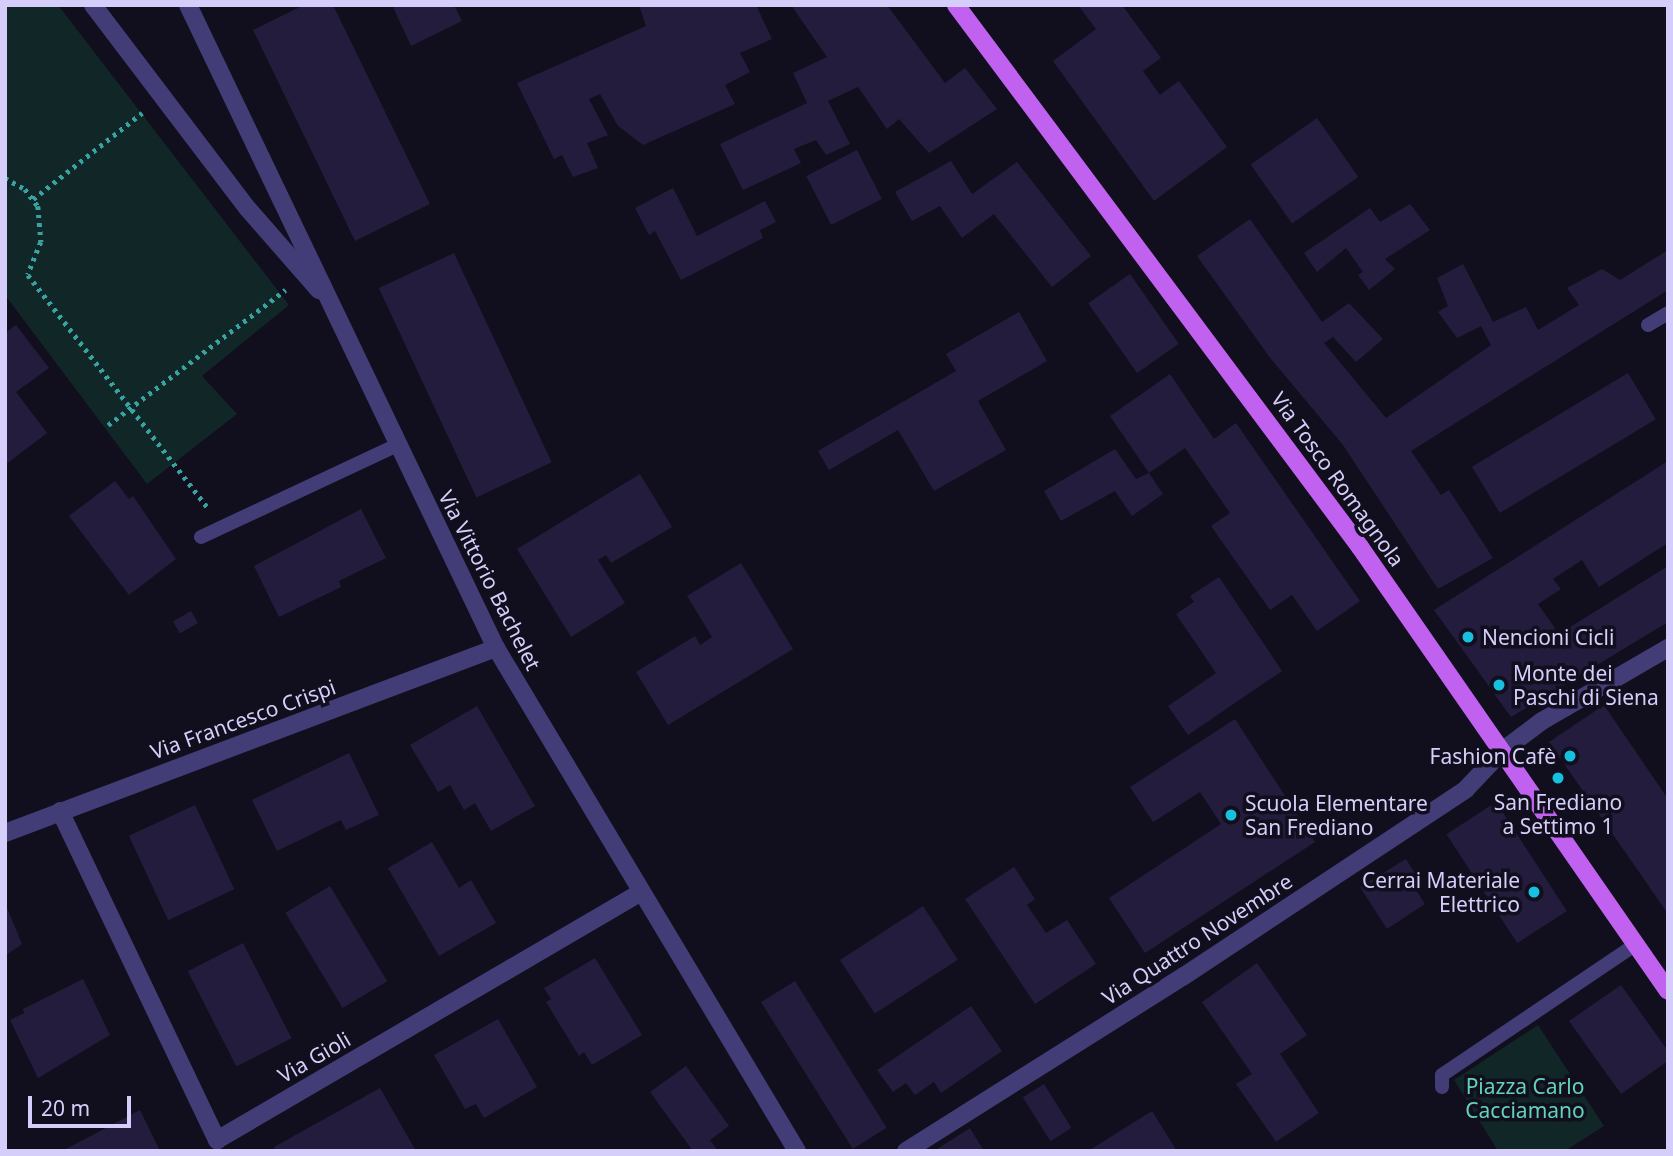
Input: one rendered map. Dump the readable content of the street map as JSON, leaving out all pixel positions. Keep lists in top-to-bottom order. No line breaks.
{"streets":{"main road":["Via Tosco Romagnola"],"street":["Via Vittorio Bachelet","Via Francesco Crispi","Via Quattro Novembre","Via Gioli"]},"crossings":[["Via Tosco Romagnola","Via Quattro Novembre"],["Via Vittorio Bachelet","Via Francesco Crispi"],["Via Vittorio Bachelet","Via Gioli"],["Via Francesco Crispi","Via Gioli"]],"parks":["Piazza Carlo Cacciamano"],"places":["Nencioni Cicli","Monte dei Paschi di Siena","Fashion Cafè","San Frediano a Settimo 1","Scuola Elementare San Frediano","Cerrai Materiale Elettrico"],"scale_bar":"20 m"}
